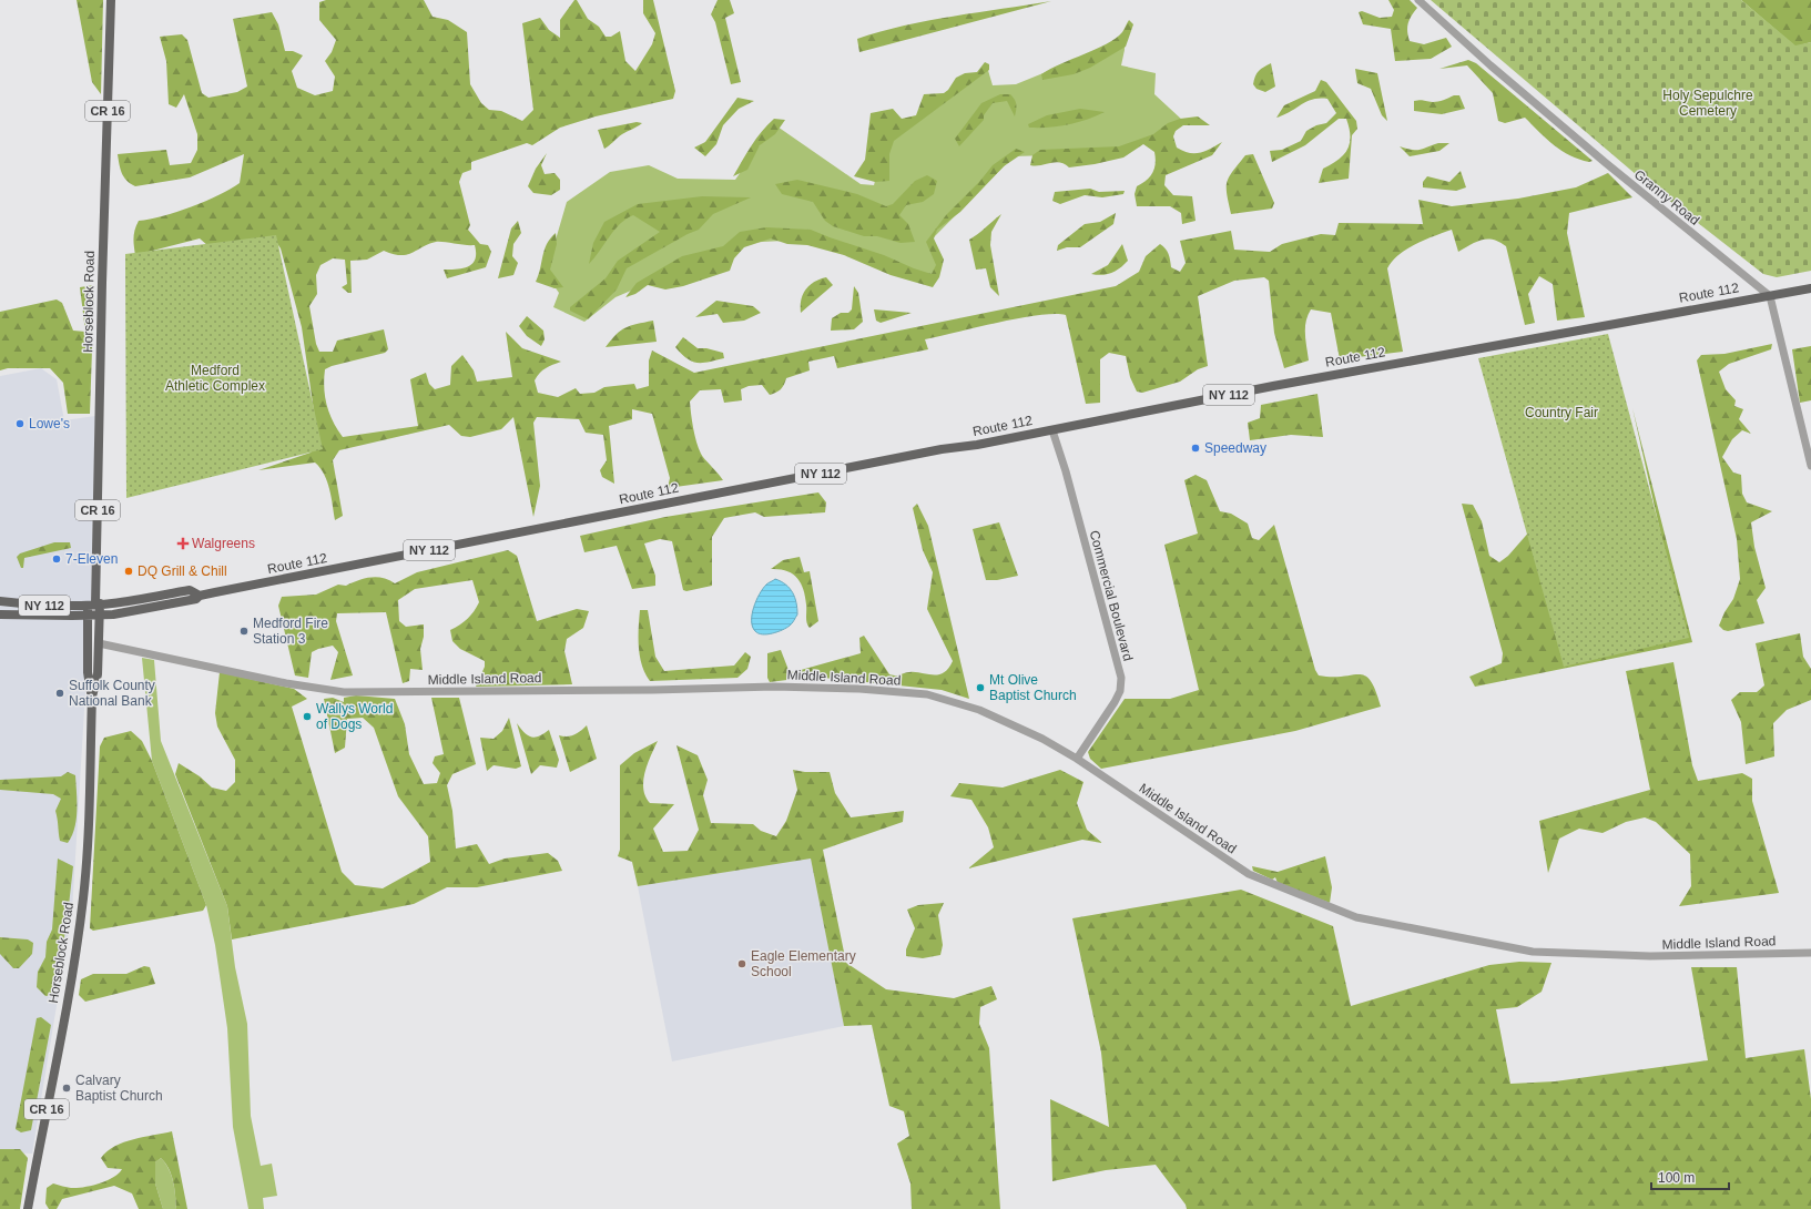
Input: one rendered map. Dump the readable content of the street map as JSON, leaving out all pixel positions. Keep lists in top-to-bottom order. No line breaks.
{"streets":{"main road":["CR 16","Route 112","Horseblock Road","NY 112"],"street":["Granny Road","Commercial Boulevard","Middle Island Road"]},"crossings":[["Granny Road","Route 112"],["Route 112","Horseblock Road"],["Route 112","Commercial Boulevard"],["Horseblock Road","Middle Island Road"],["Commercial Boulevard","Middle Island Road"]],"parks":["Holy Sepulchre Cemetery","Medford Athletic Complex","Country Fair"],"places":{"other":["Lowe's","Speedway","7-Eleven","DQ Grill & Chill","Medford Fire Station 3","Mt Olive Baptist Church","Suffolk County National Bank","Wallys World of Dogs","Eagle Elementary School","Calvary Baptist Church"],"health":["Walgreens"]},"scale_bar":"100 m"}
